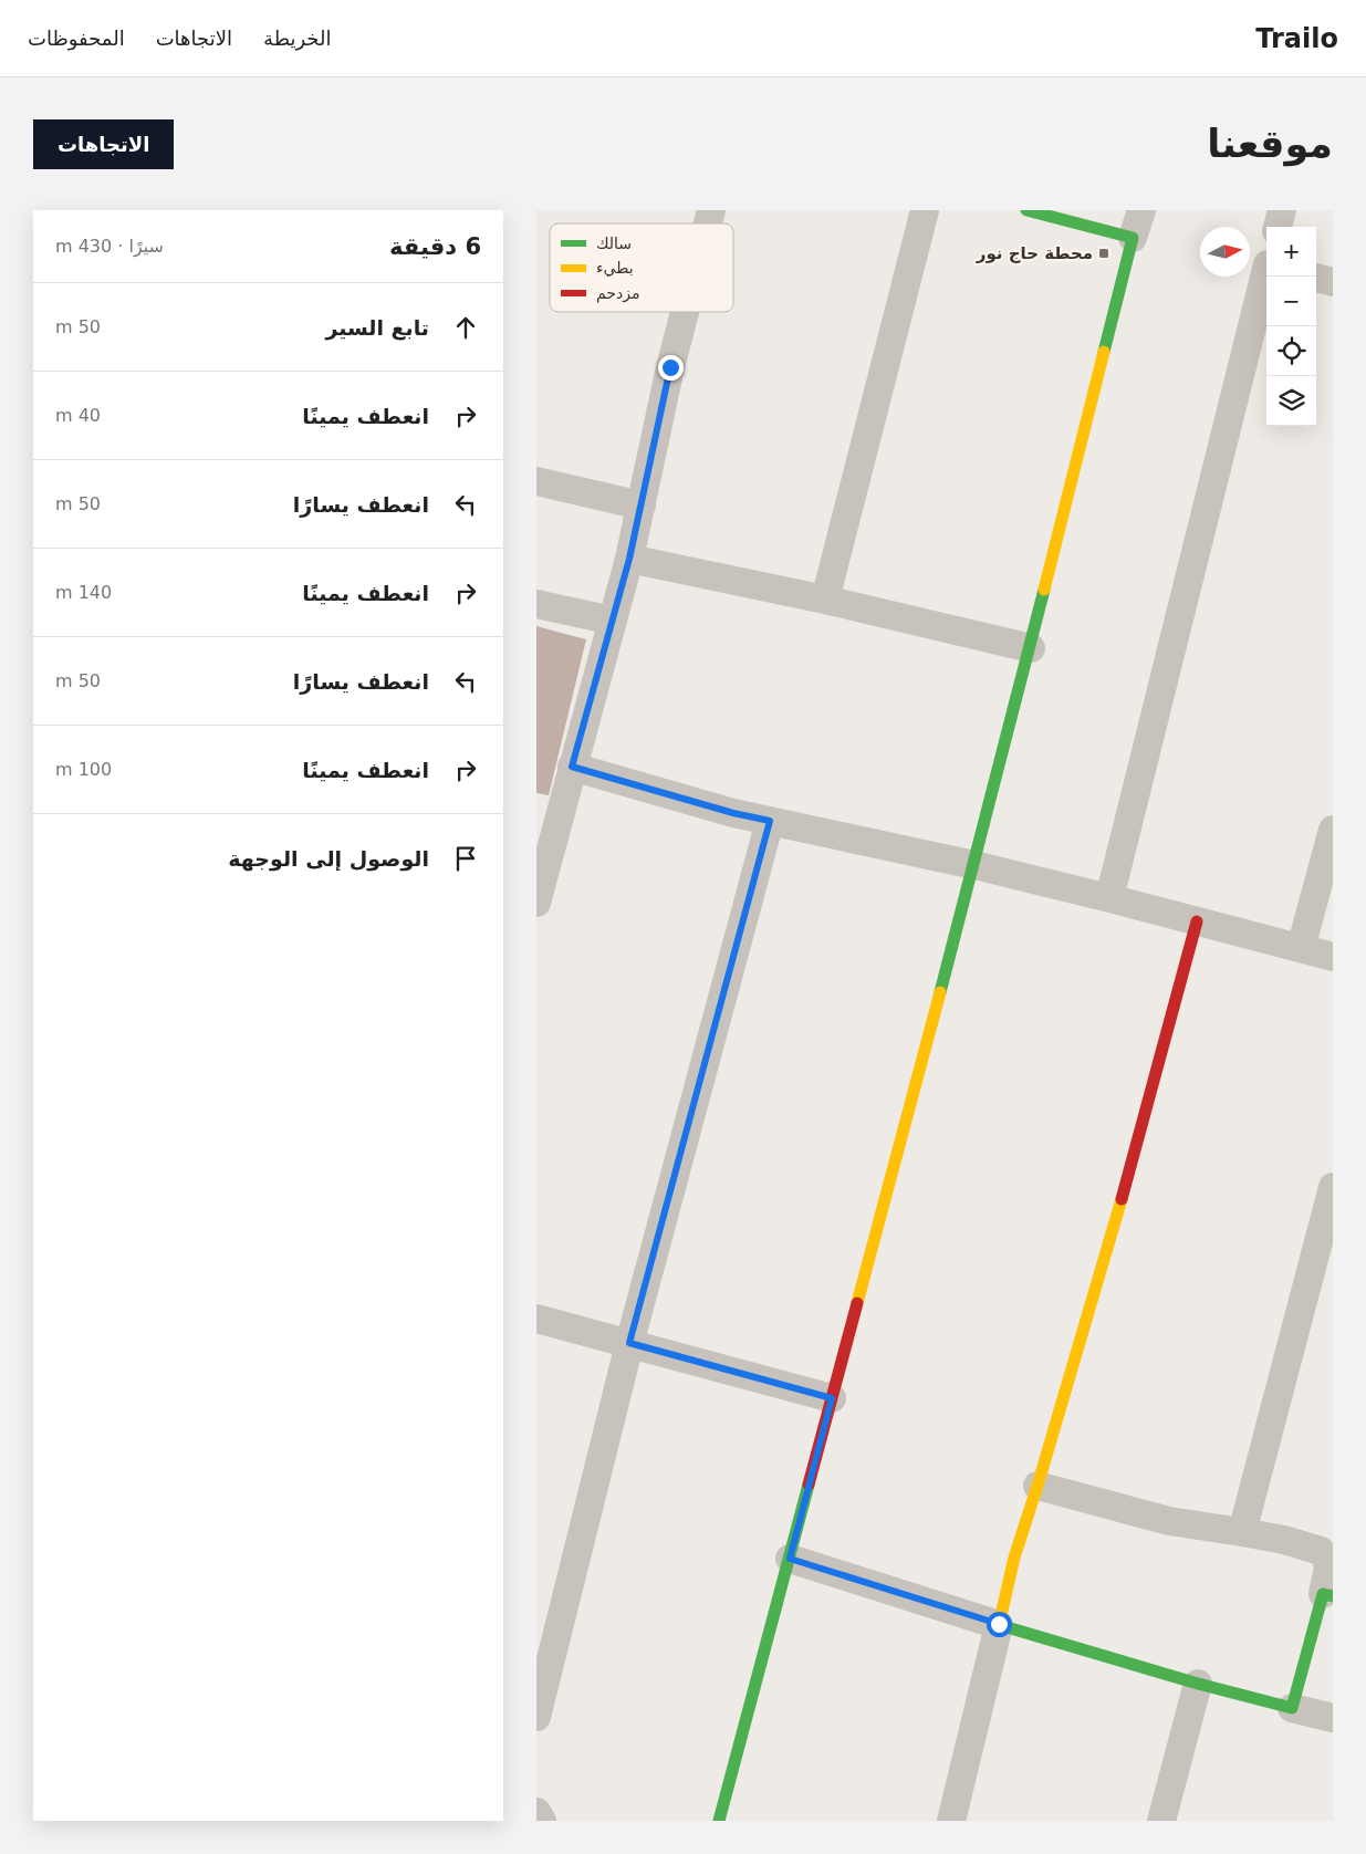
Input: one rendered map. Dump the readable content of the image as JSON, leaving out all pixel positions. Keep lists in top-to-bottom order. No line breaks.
{"places":{"transit":["محطة حاج نور"]},"legend":["سالك","بطيء","مزدحم"],"north":"right","page":{"header":"Trailo","nav":["الخريطة","الاتجاهات","المحفوظات"],"buttons":"الاتجاهات","title":"موقعنا","heading":["6 دقيقة","سيرًا · 430 m"],"map_buttons":["+","−"],"list":[["تابع السير","50 m"],["انعطف يمينًا","40 m"],["انعطف يسارًا","50 m"],["انعطف يمينًا","140 m"],["انعطف يسارًا","50 m"],["انعطف يمينًا","100 m"],"الوصول إلى الوجهة"]}}
